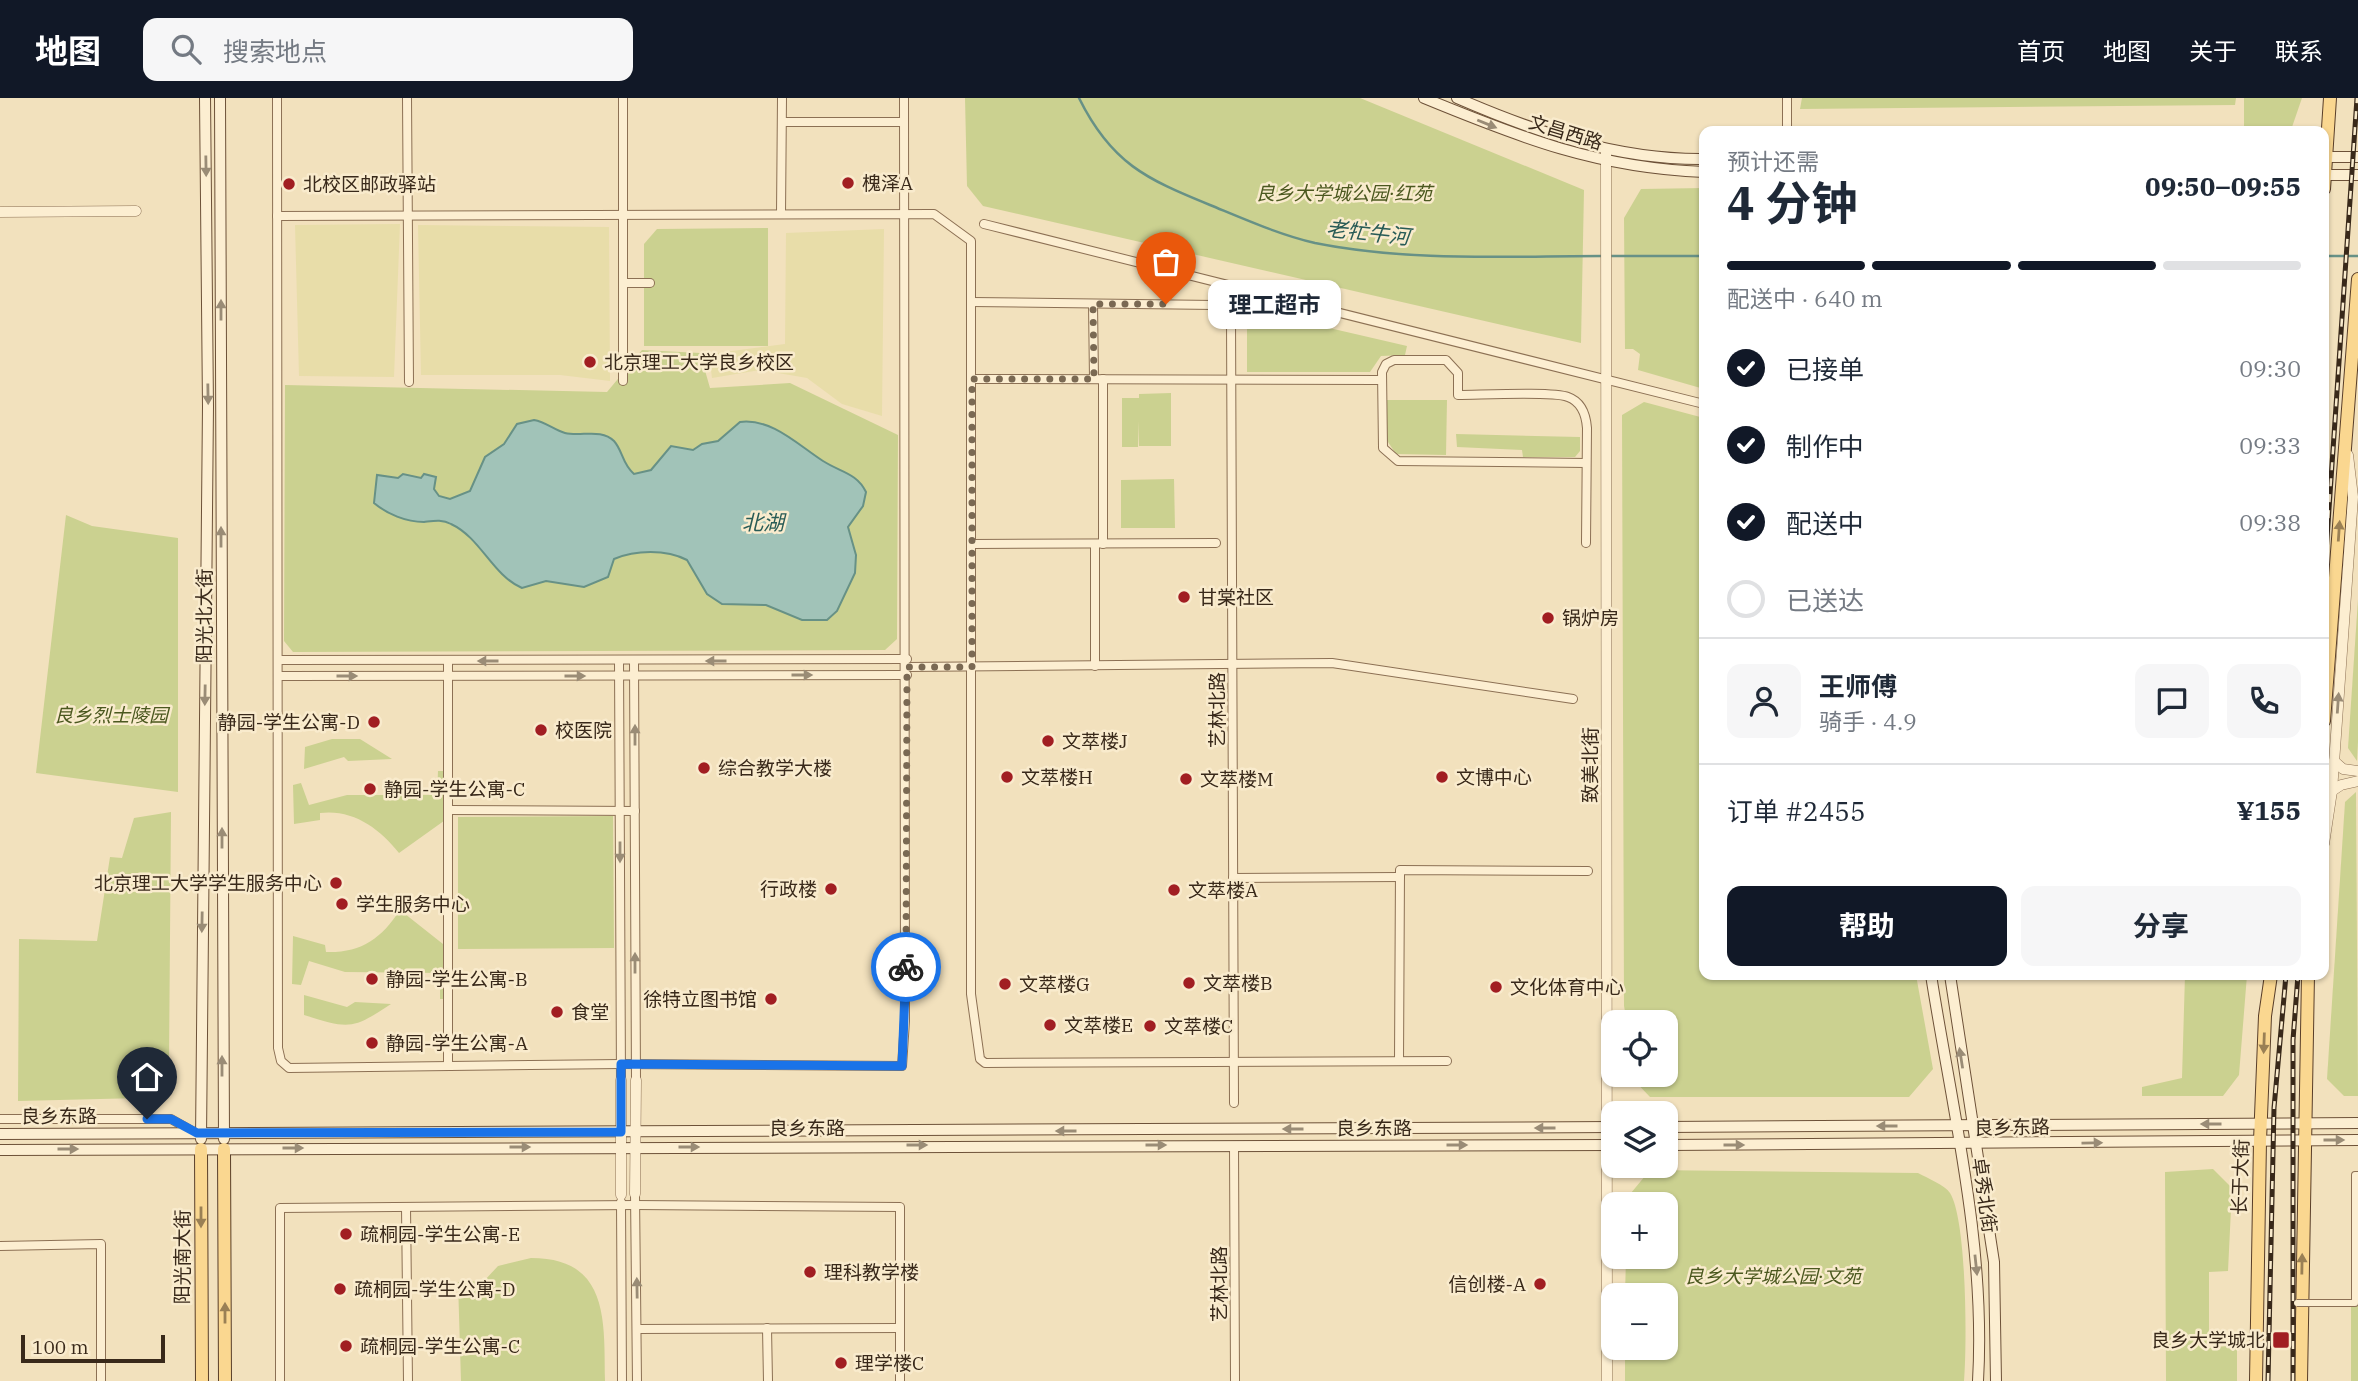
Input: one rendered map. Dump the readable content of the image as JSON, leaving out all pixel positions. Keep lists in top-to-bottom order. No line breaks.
{"streets":{"main road":["文昌西路","阳光北大街","良乡东路","长于大街","卓秀北街","阳光南大街"],"street":["艺林北路","致美北街"]},"crossings":[["文昌西路","致美北街"],["阳光北大街","良乡东路"],["阳光北大街","阳光南大街"],["艺林北路","良乡东路"],["良乡东路","长于大街"],["良乡东路","卓秀北街"],["良乡东路","阳光南大街"]],"water":["老牤牛河","北湖"],"parks":["良乡大学城公园·红苑","良乡烈士陵园","良乡大学城公园·文苑"],"places":{"other":["槐泽A","北校区邮政驿站","理工超市","北京理工大学良乡校区","甘棠社区","锅炉房","静园-学生公寓-D","校医院","文萃楼J","综合教学大楼","文萃楼H","文博中心","文萃楼M","静园-学生公寓-C","北京理工大学学生服务中心","行政楼","文萃楼A","学生服务中心","静园-学生公寓-B","文萃楼B","文萃楼G","文化体育中心","徐特立图书馆","食堂","文萃楼E","文萃楼C","静园-学生公寓-A","疏桐园-学生公寓-E","理科教学楼","信创楼-A","疏桐园-学生公寓-D","疏桐园-学生公寓-C","理学楼C"],"transit":["良乡大学城北"]},"scale_bar":"100 m","page":{"header":"地图","search":"搜索地点","nav":["首页","地图","关于","联系"],"heading":["4 分钟","预计还需","09:50–09:55"],"panel":["王师傅","骑手 · 4.9","订单 #2455","¥155"],"bar":"配送中 · 640 m","bubble":"理工超市","list":[["已接单","09:30"],["制作中","09:33"],["配送中","09:38"],"已送达"],"buttons":["帮助","分享"],"map_buttons":["+","−"],"scale":"100 m"}}
